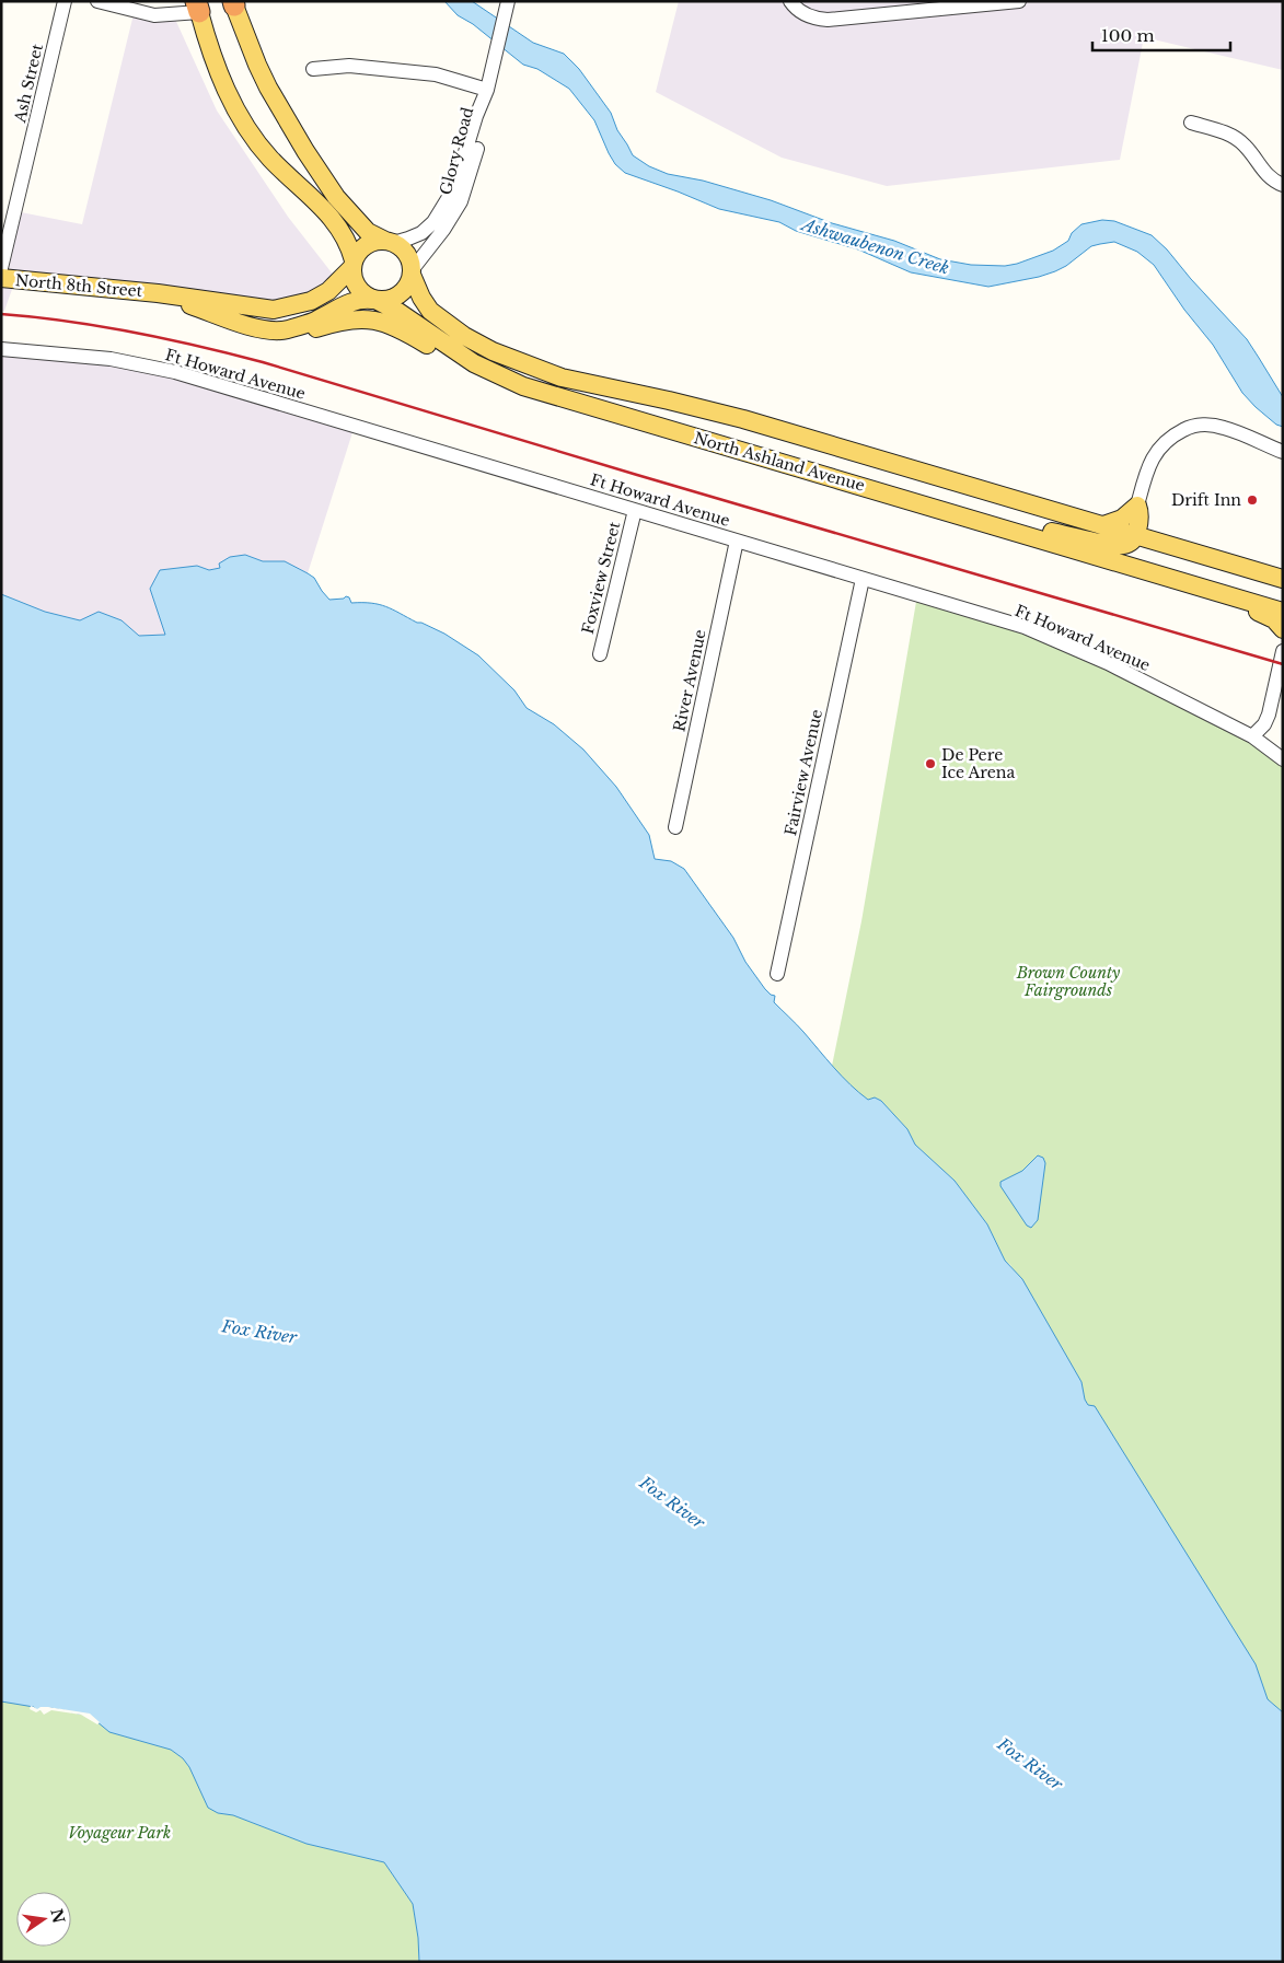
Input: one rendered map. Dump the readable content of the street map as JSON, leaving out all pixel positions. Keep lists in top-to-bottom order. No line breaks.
{"streets":{"main road":["North 8th Street","North Ashland Avenue"],"street":["Ash Street","Glory Road","Ft Howard Avenue","Foxview Street","River Avenue","Fairview Avenue"]},"crossings":[["Glory Road","North 8th Street"],["Glory Road","North Ashland Avenue"],["North 8th Street","North Ashland Avenue"],["Ft Howard Avenue","Foxview Street"],["Ft Howard Avenue","River Avenue"],["Ft Howard Avenue","Fairview Avenue"]],"water":["Ashwaubenon Creek","Fox River"],"parks":["Brown County Fairgrounds","Voyageur Park"],"places":["Drift Inn","De Pere Ice Arena"],"scale_bar":"100 m","north":"right"}
